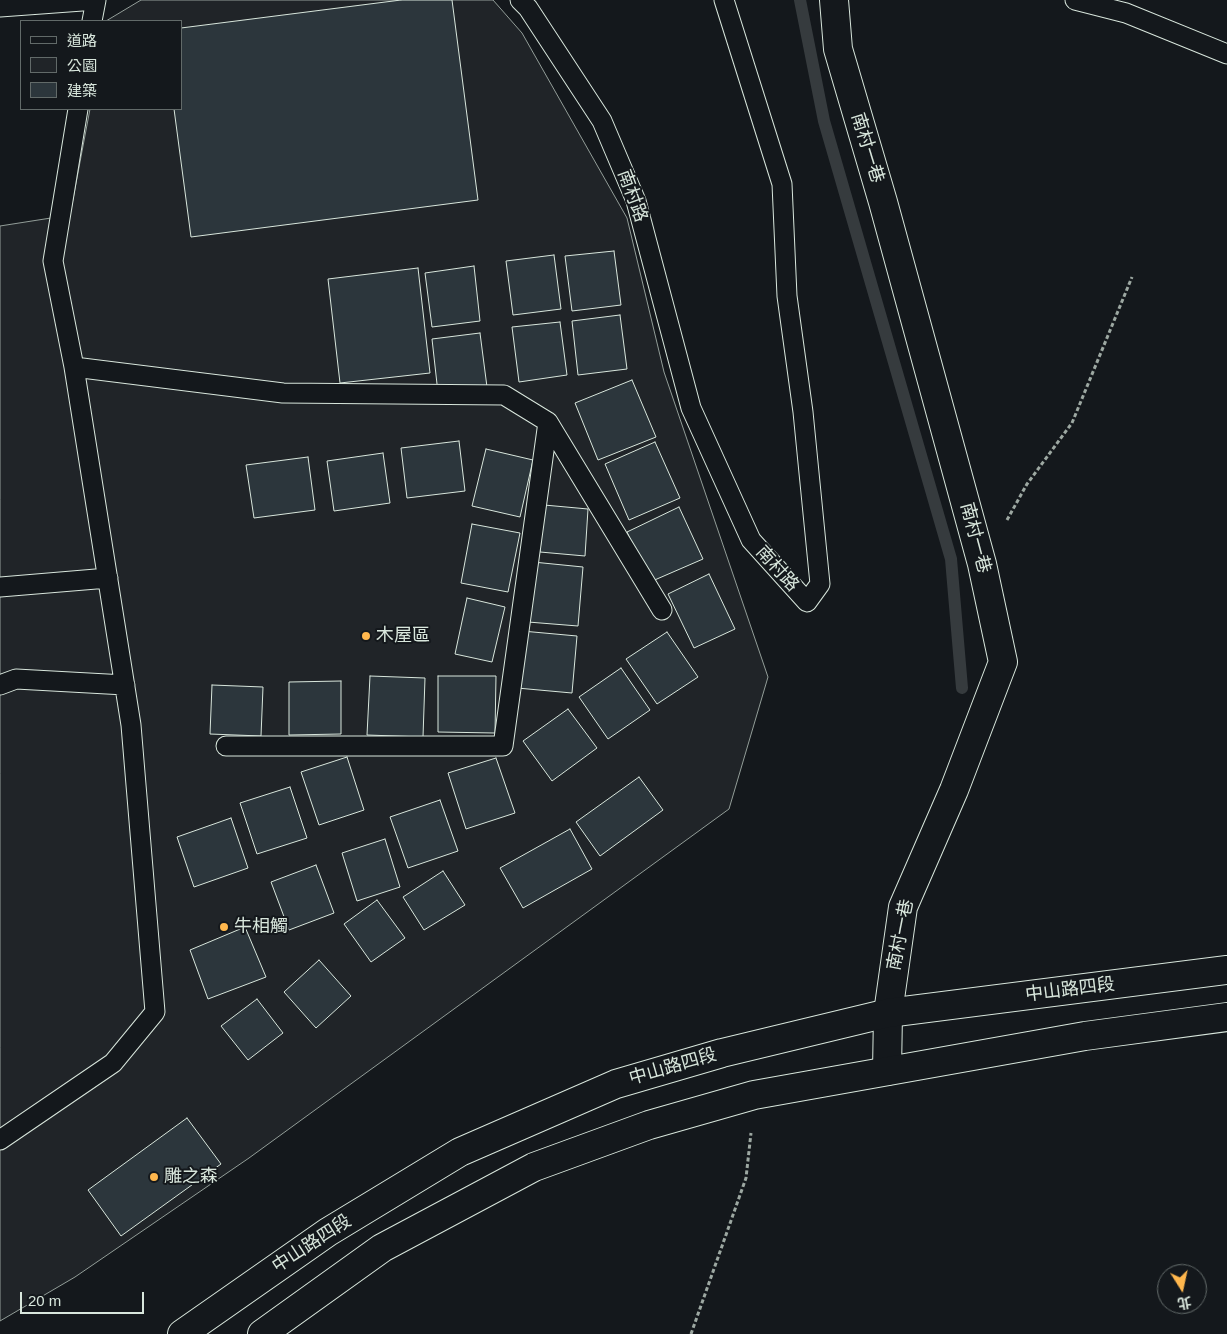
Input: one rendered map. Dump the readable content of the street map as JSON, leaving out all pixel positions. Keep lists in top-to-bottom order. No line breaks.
{"streets":{"main road":["南村一巷","中山路四段"],"lane":["南村路"]},"crossings":[["南村一巷","中山路四段"]],"places":["木屋區","牛相觸","雕之森"],"legend":["道路","公園","建築"],"scale_bar":"20 m","north":"bottom"}
